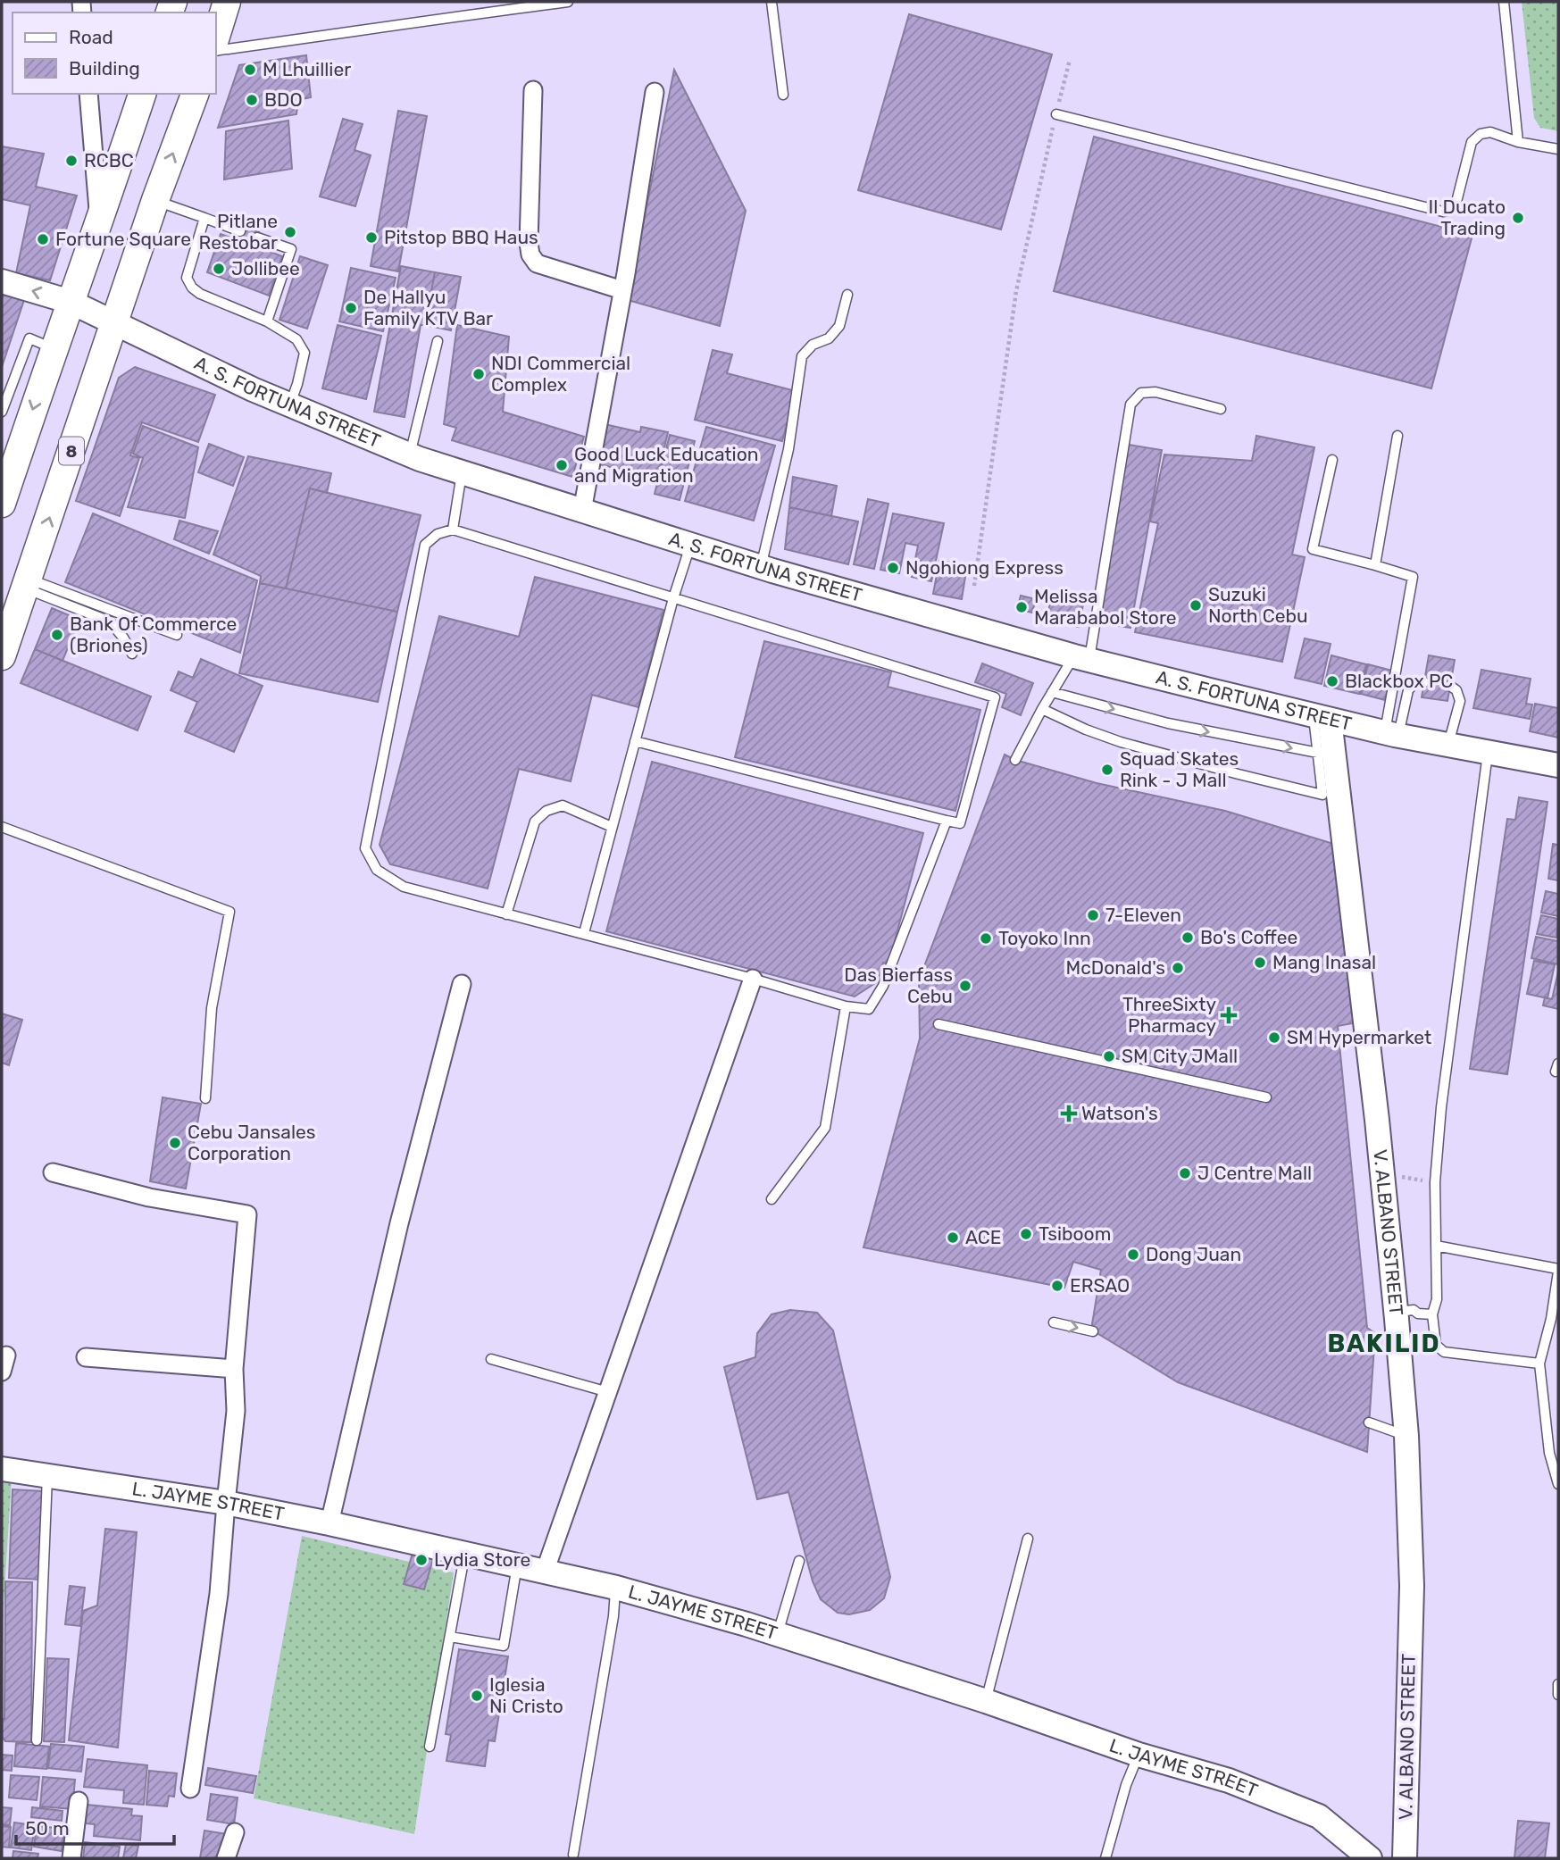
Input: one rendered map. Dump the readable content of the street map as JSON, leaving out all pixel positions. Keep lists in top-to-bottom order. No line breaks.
{"streets":{"main road":["8"],"street":["A. S. FORTUNA STREET","V. ALBANO STREET","L. JAYME STREET"]},"crossings":[["A. S. FORTUNA STREET","8"],["A. S. FORTUNA STREET","V. ALBANO STREET"]],"districts":["BAKILID"],"places":{"other":["M Lhuillier","BDO","RCBC","Il Ducato Trading","Pitlane Restobar","Pitstop BBQ Haus","Fortune Square","Jollibee","De Hallyu Family KTV Bar","NDI Commercial Complex","Good Luck Education and Migration","Ngohiong Express","Suzuki North Cebu","Melissa Marababol Store","Bank Of Commerce (Briones)","Blackbox PC","Squad Skates Rink - J Mall","7-Eleven","Bo's Coffee","Toyoko Inn","Mang Inasal","McDonald's","Das Bierfass Cebu","SM Hypermarket","SM City JMall","Cebu Jansales Corporation","J Centre Mall","Tsiboom","ACE","Dong Juan","ERSAO","Lydia Store","Iglesia Ni Cristo"],"health":["ThreeSixty Pharmacy","Watson's"]},"legend":["Road","Building"],"scale_bar":"50 m"}
